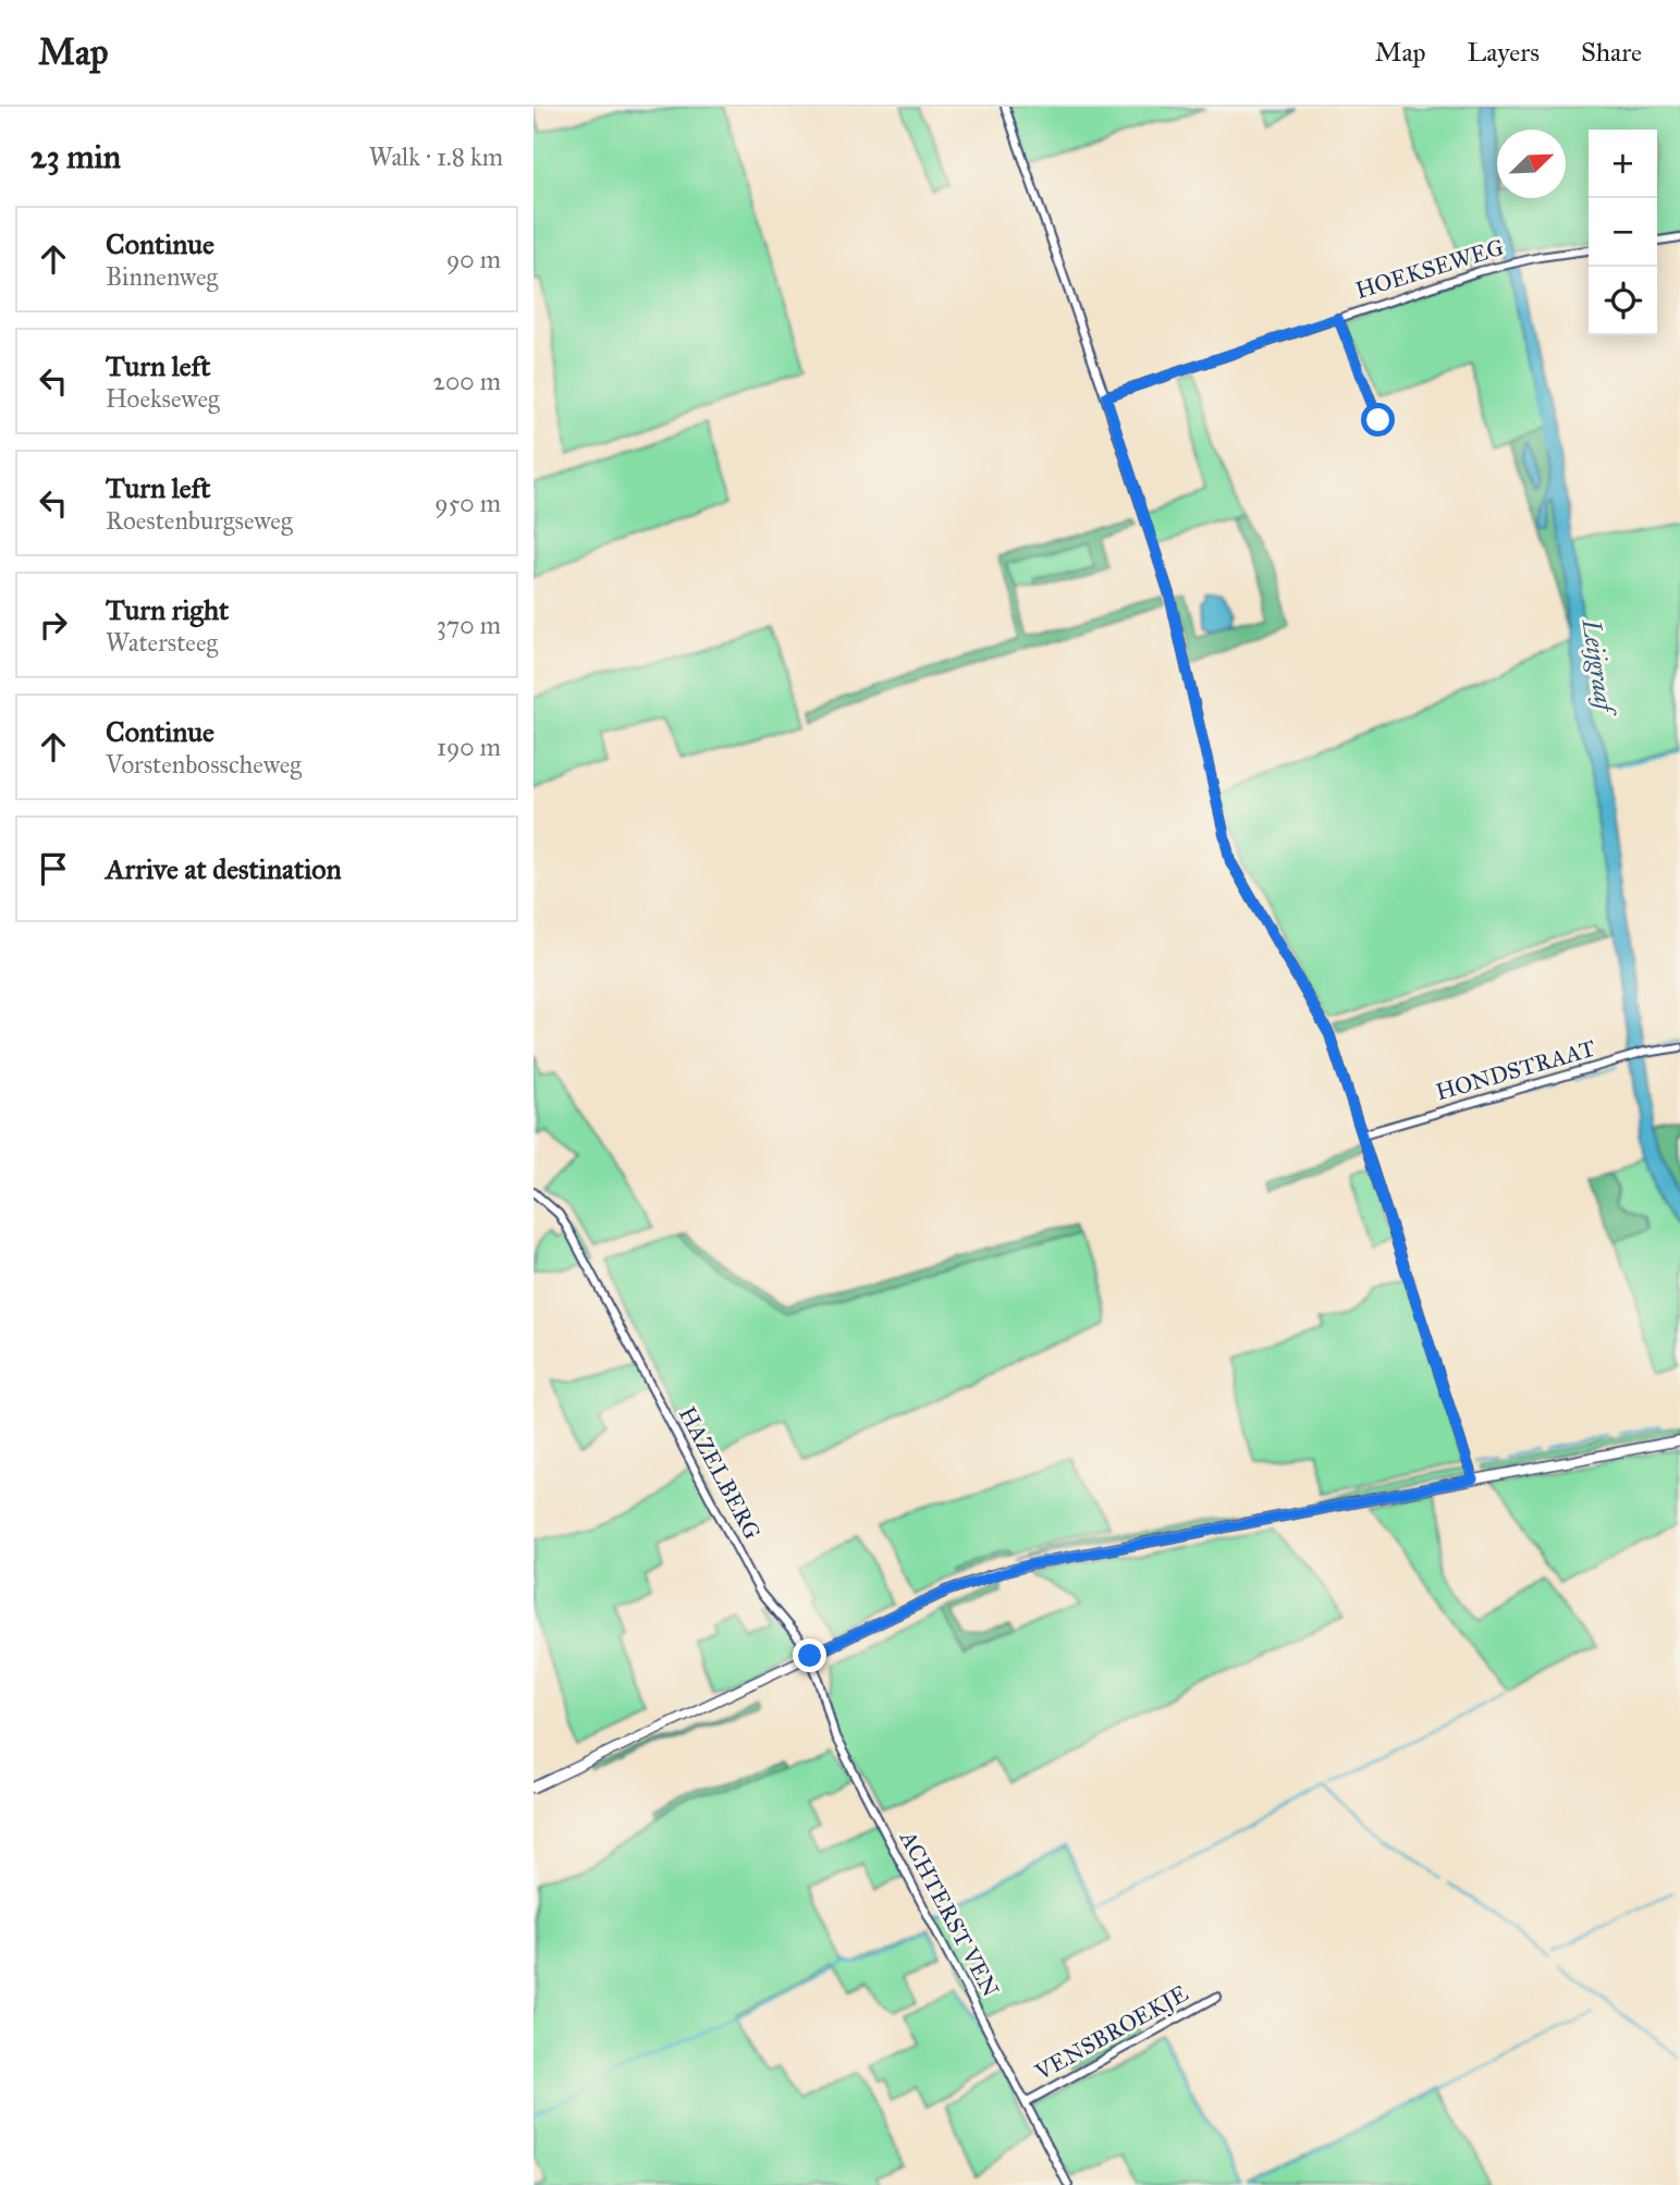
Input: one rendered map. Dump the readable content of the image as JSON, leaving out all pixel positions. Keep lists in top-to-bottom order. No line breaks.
{"streets":{"street":["HOEKSEWEG","HONDSTRAAT","HAZELBERG","ACHTERST VEN","VENSBROEKJE"]},"crossings":[["HAZELBERG","ACHTERST VEN"],["ACHTERST VEN","VENSBROEKJE"]],"water":["Leijgraaf"],"north":"top right","page":{"header":"Map","nav":["Map","Layers","Share"],"heading":["23 min","Walk · 1.8 km"],"map_buttons":["+","−"],"list":[["Continue","Binnenweg","90 m"],["Turn left","Hoekseweg","200 m"],["Turn left","Roestenburgseweg","950 m"],["Turn right","Watersteeg","370 m"],["Continue","Vorstenbosscheweg","190 m"],"Arrive at destination"]}}
